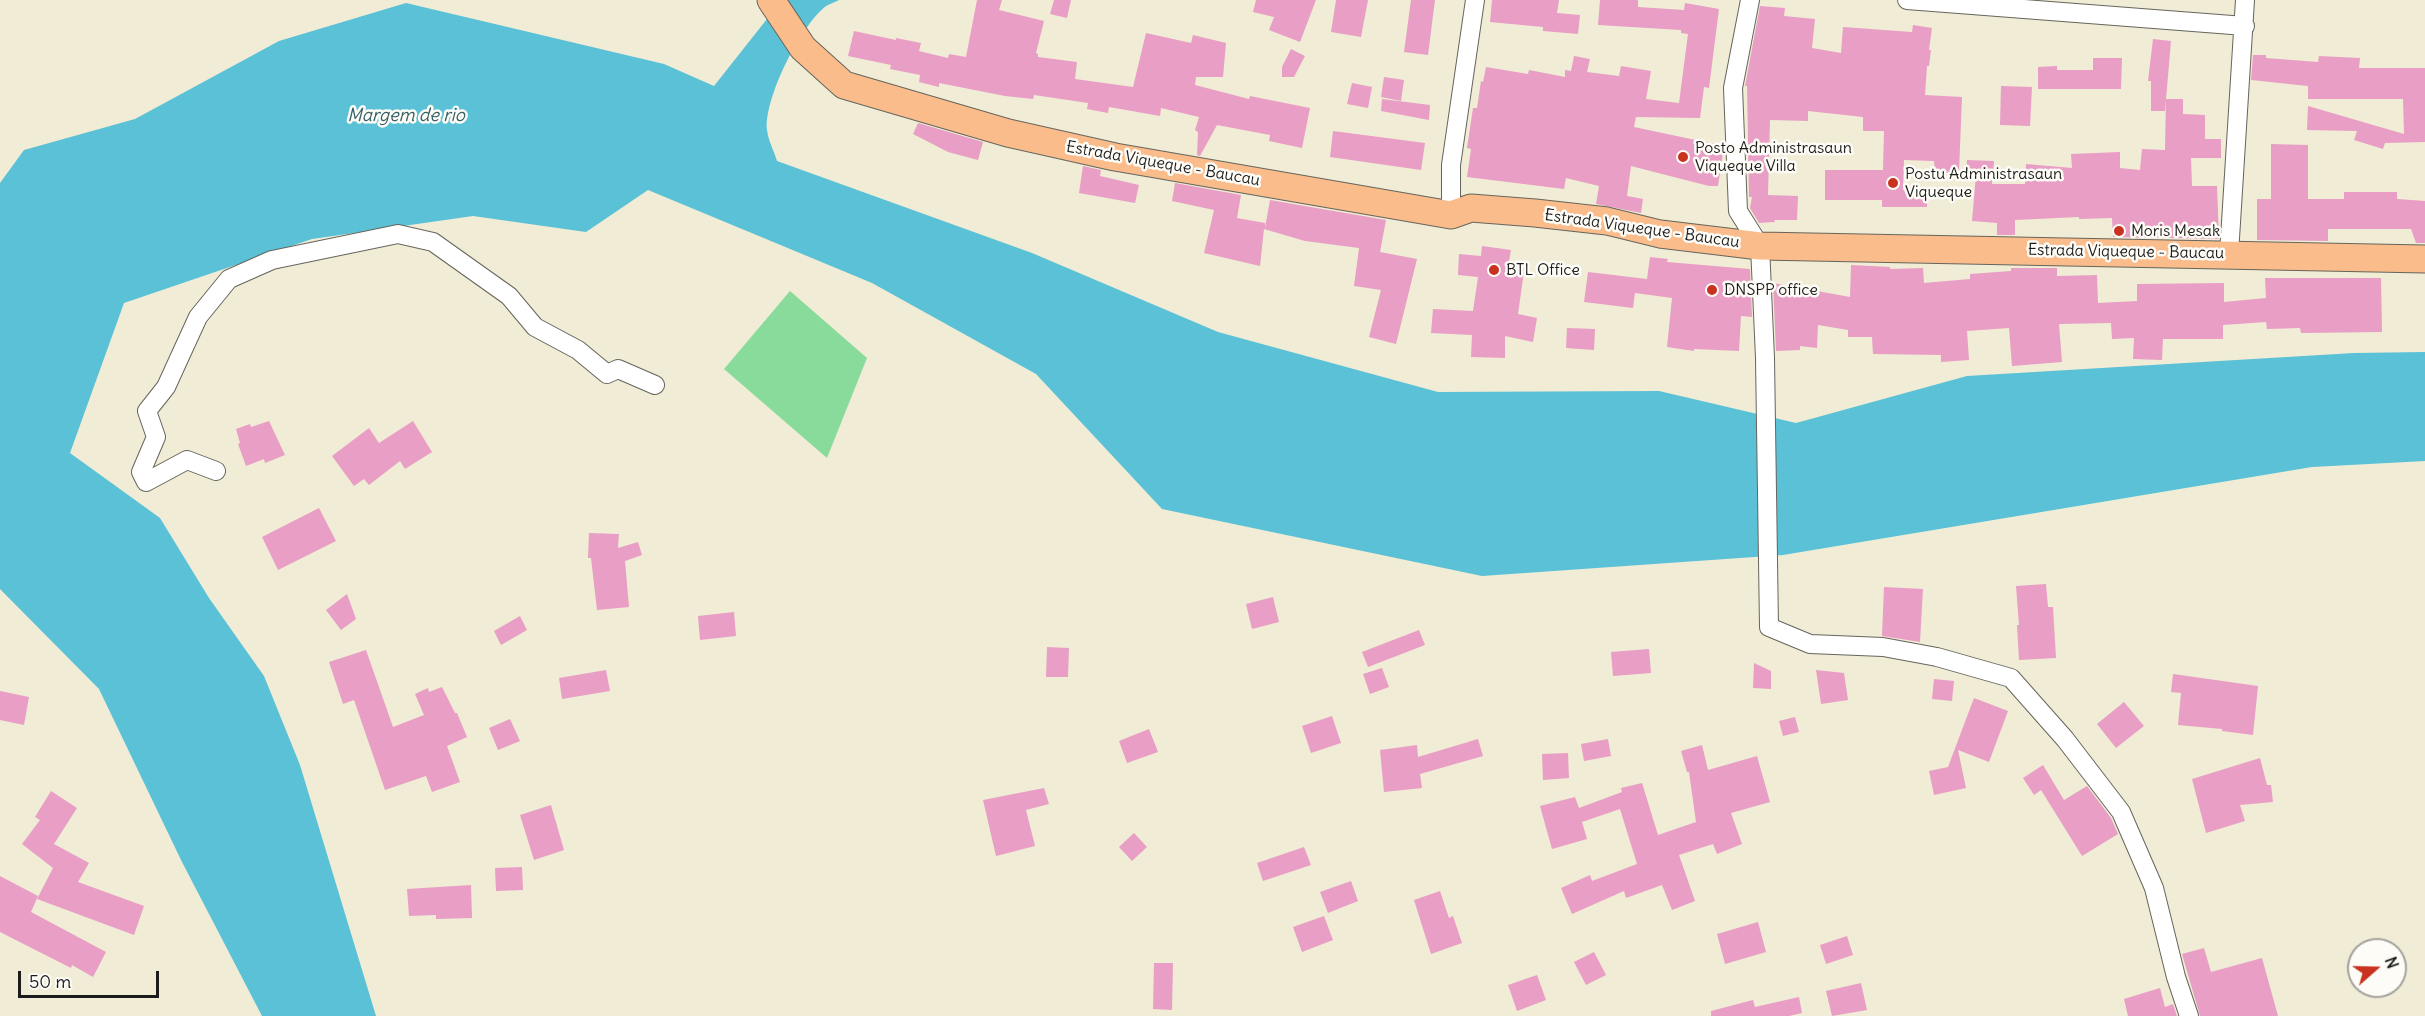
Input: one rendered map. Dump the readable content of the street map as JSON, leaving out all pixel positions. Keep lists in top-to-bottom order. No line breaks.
{"streets":{"main road":["Estrada Viqueque - Baucau"]},"water":["Margem de rio"],"places":["Posto Administrasaun Viqueque Villa","Postu Administrasaun Viqueque","Moris Mesak","BTL Office","DNSPP office"],"scale_bar":"50 m","north":"right"}
